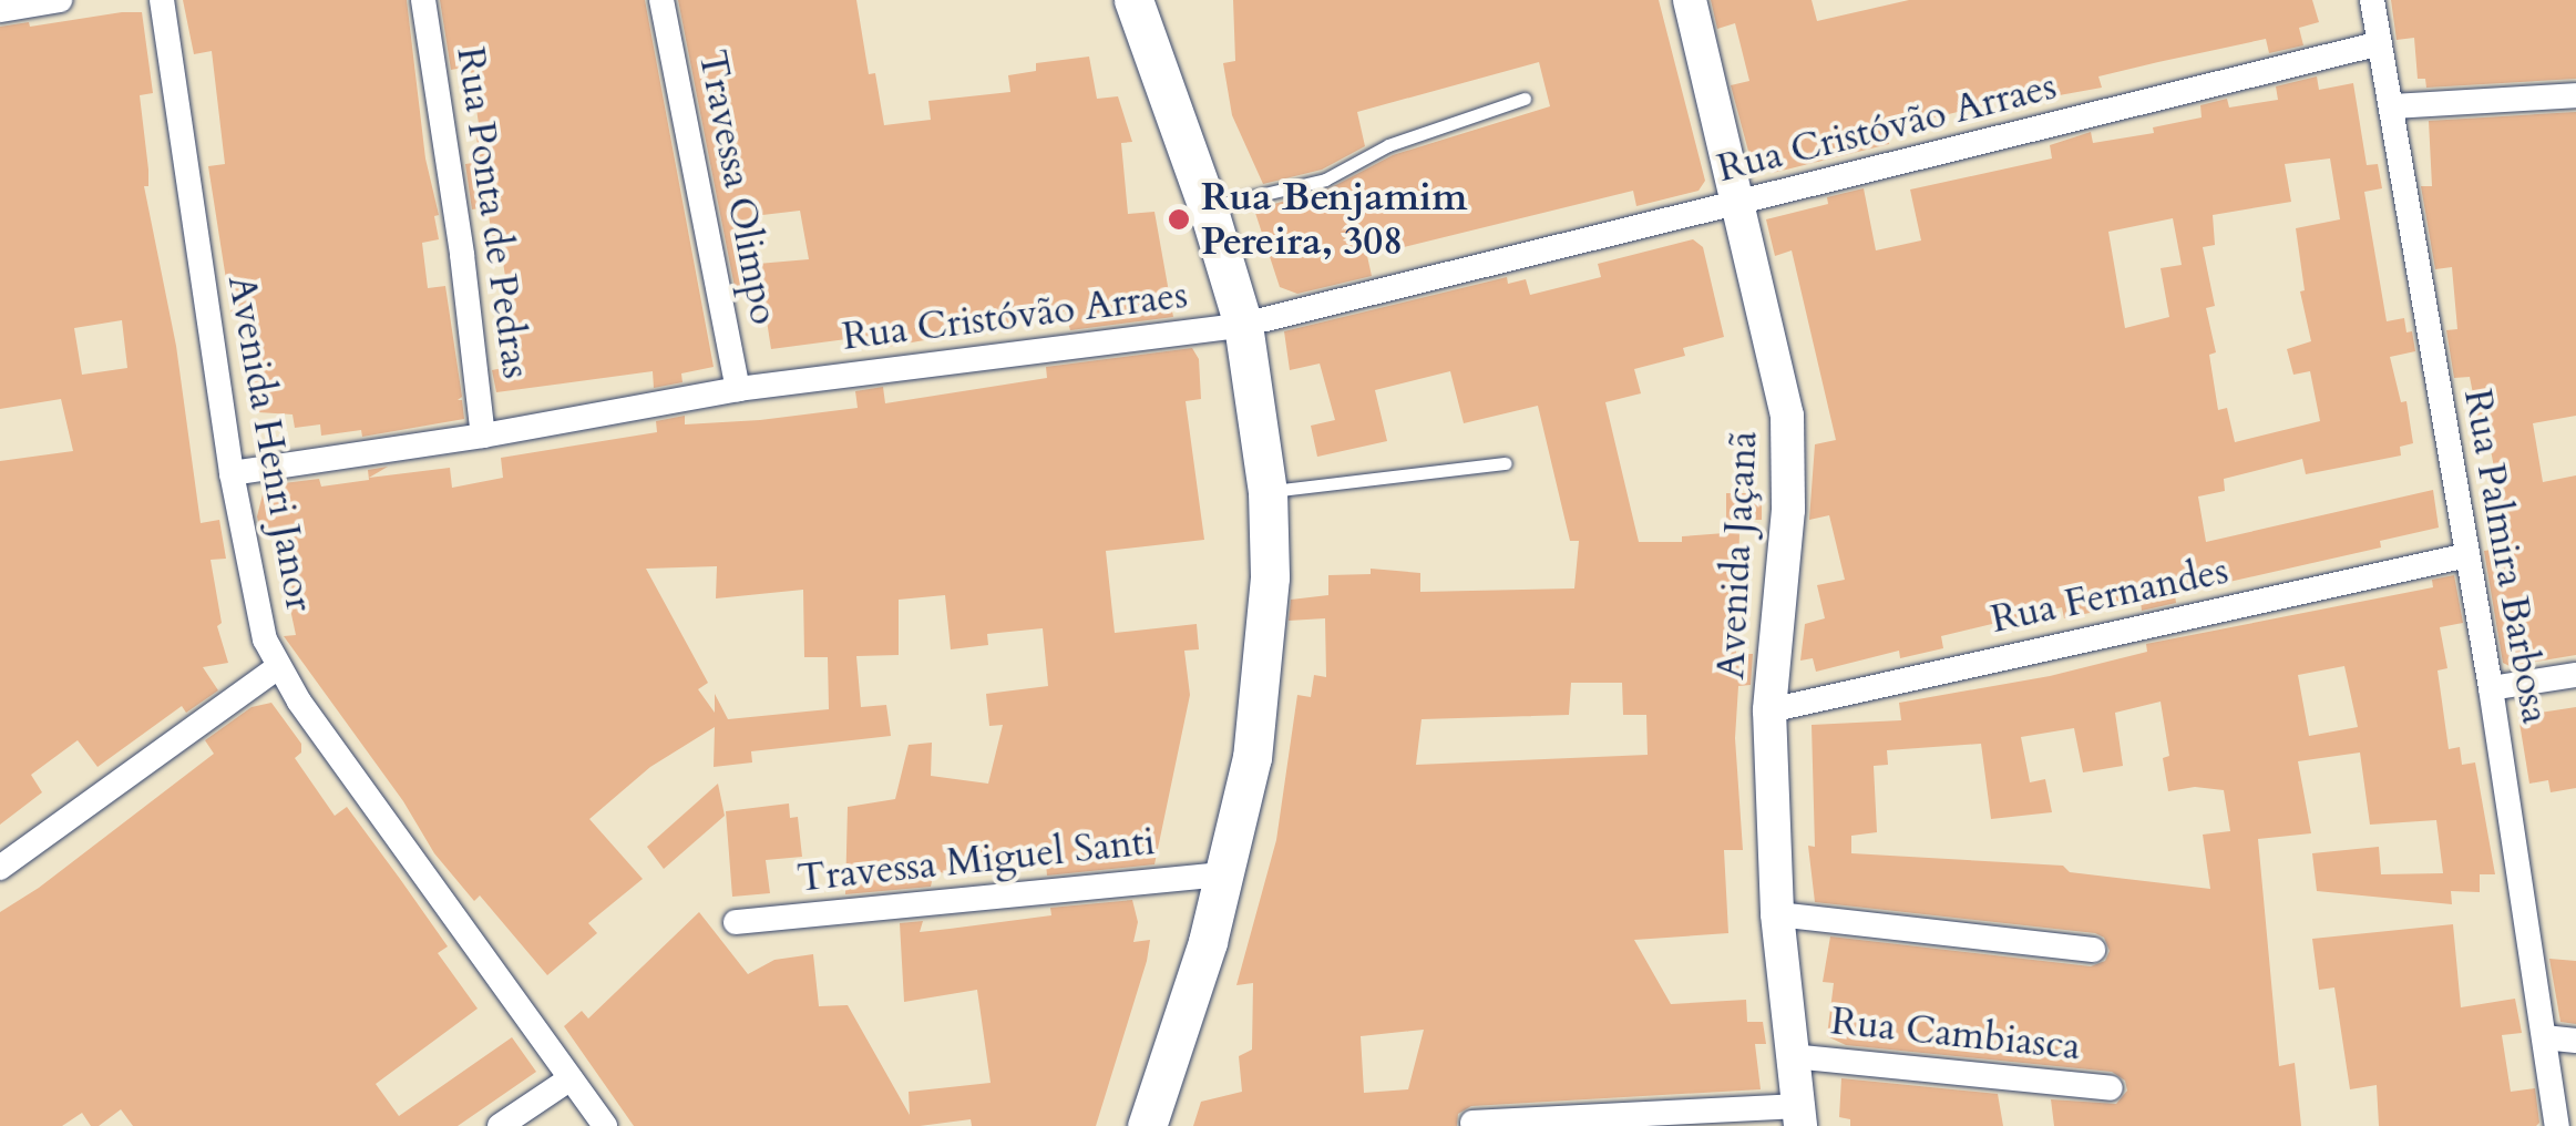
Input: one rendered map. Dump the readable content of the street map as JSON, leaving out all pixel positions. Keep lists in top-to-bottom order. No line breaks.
{"streets":{"street":["Rua Cristóvão Arraes","Travessa Olimpo","Rua Ponta de Pedras","Avenida Henri Janor","Avenida Jaçanã","Rua Palmira Barbosa","Rua Fernandes","Travessa Miguel Santi","Rua Cambiasca"]},"crossings":[["Rua Cristóvão Arraes","Travessa Olimpo"],["Rua Cristóvão Arraes","Rua Ponta de Pedras"],["Rua Cristóvão Arraes","Avenida Henri Janor"],["Rua Cristóvão Arraes","Avenida Jaçanã"],["Rua Cristóvão Arraes","Rua Palmira Barbosa"],["Avenida Jaçanã","Rua Fernandes"],["Avenida Jaçanã","Rua Cambiasca"],["Rua Palmira Barbosa","Rua Fernandes"]],"places":["Rua Benjamim Pereira, 308"]}
